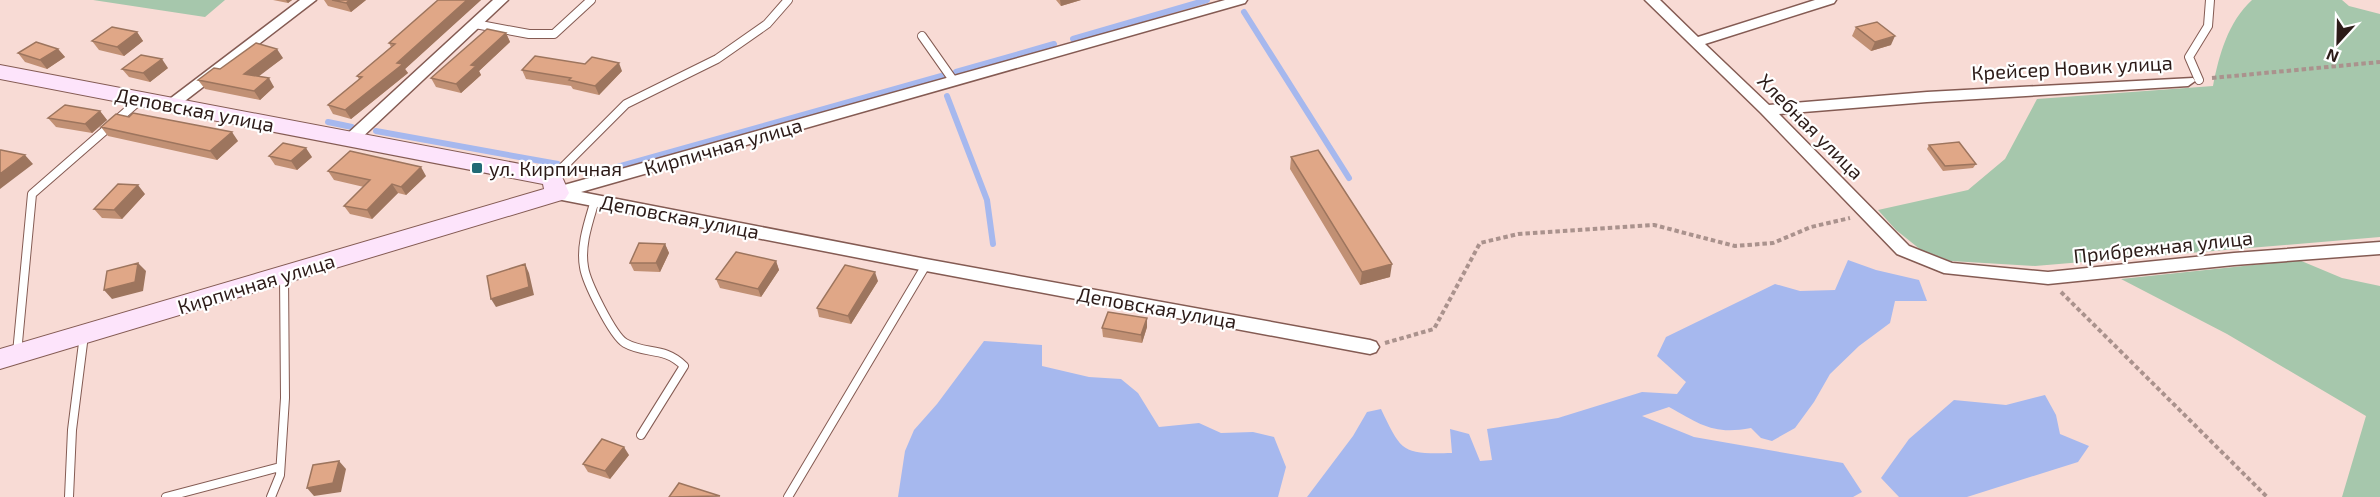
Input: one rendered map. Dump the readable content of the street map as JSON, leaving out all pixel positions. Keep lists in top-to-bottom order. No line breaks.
{"streets":{"street":["Крейсер Новик улица","Деповская улица","Хлебная улица","Кирпичная улица","Прибрежная улица"]},"crossings":[["Крейсер Новик улица","Хлебная улица"],["Деповская улица","Кирпичная улица"],["Хлебная улица","Прибрежная улица"]],"places":{"transit":["ул. Кирпичная"]},"north":"bottom"}
